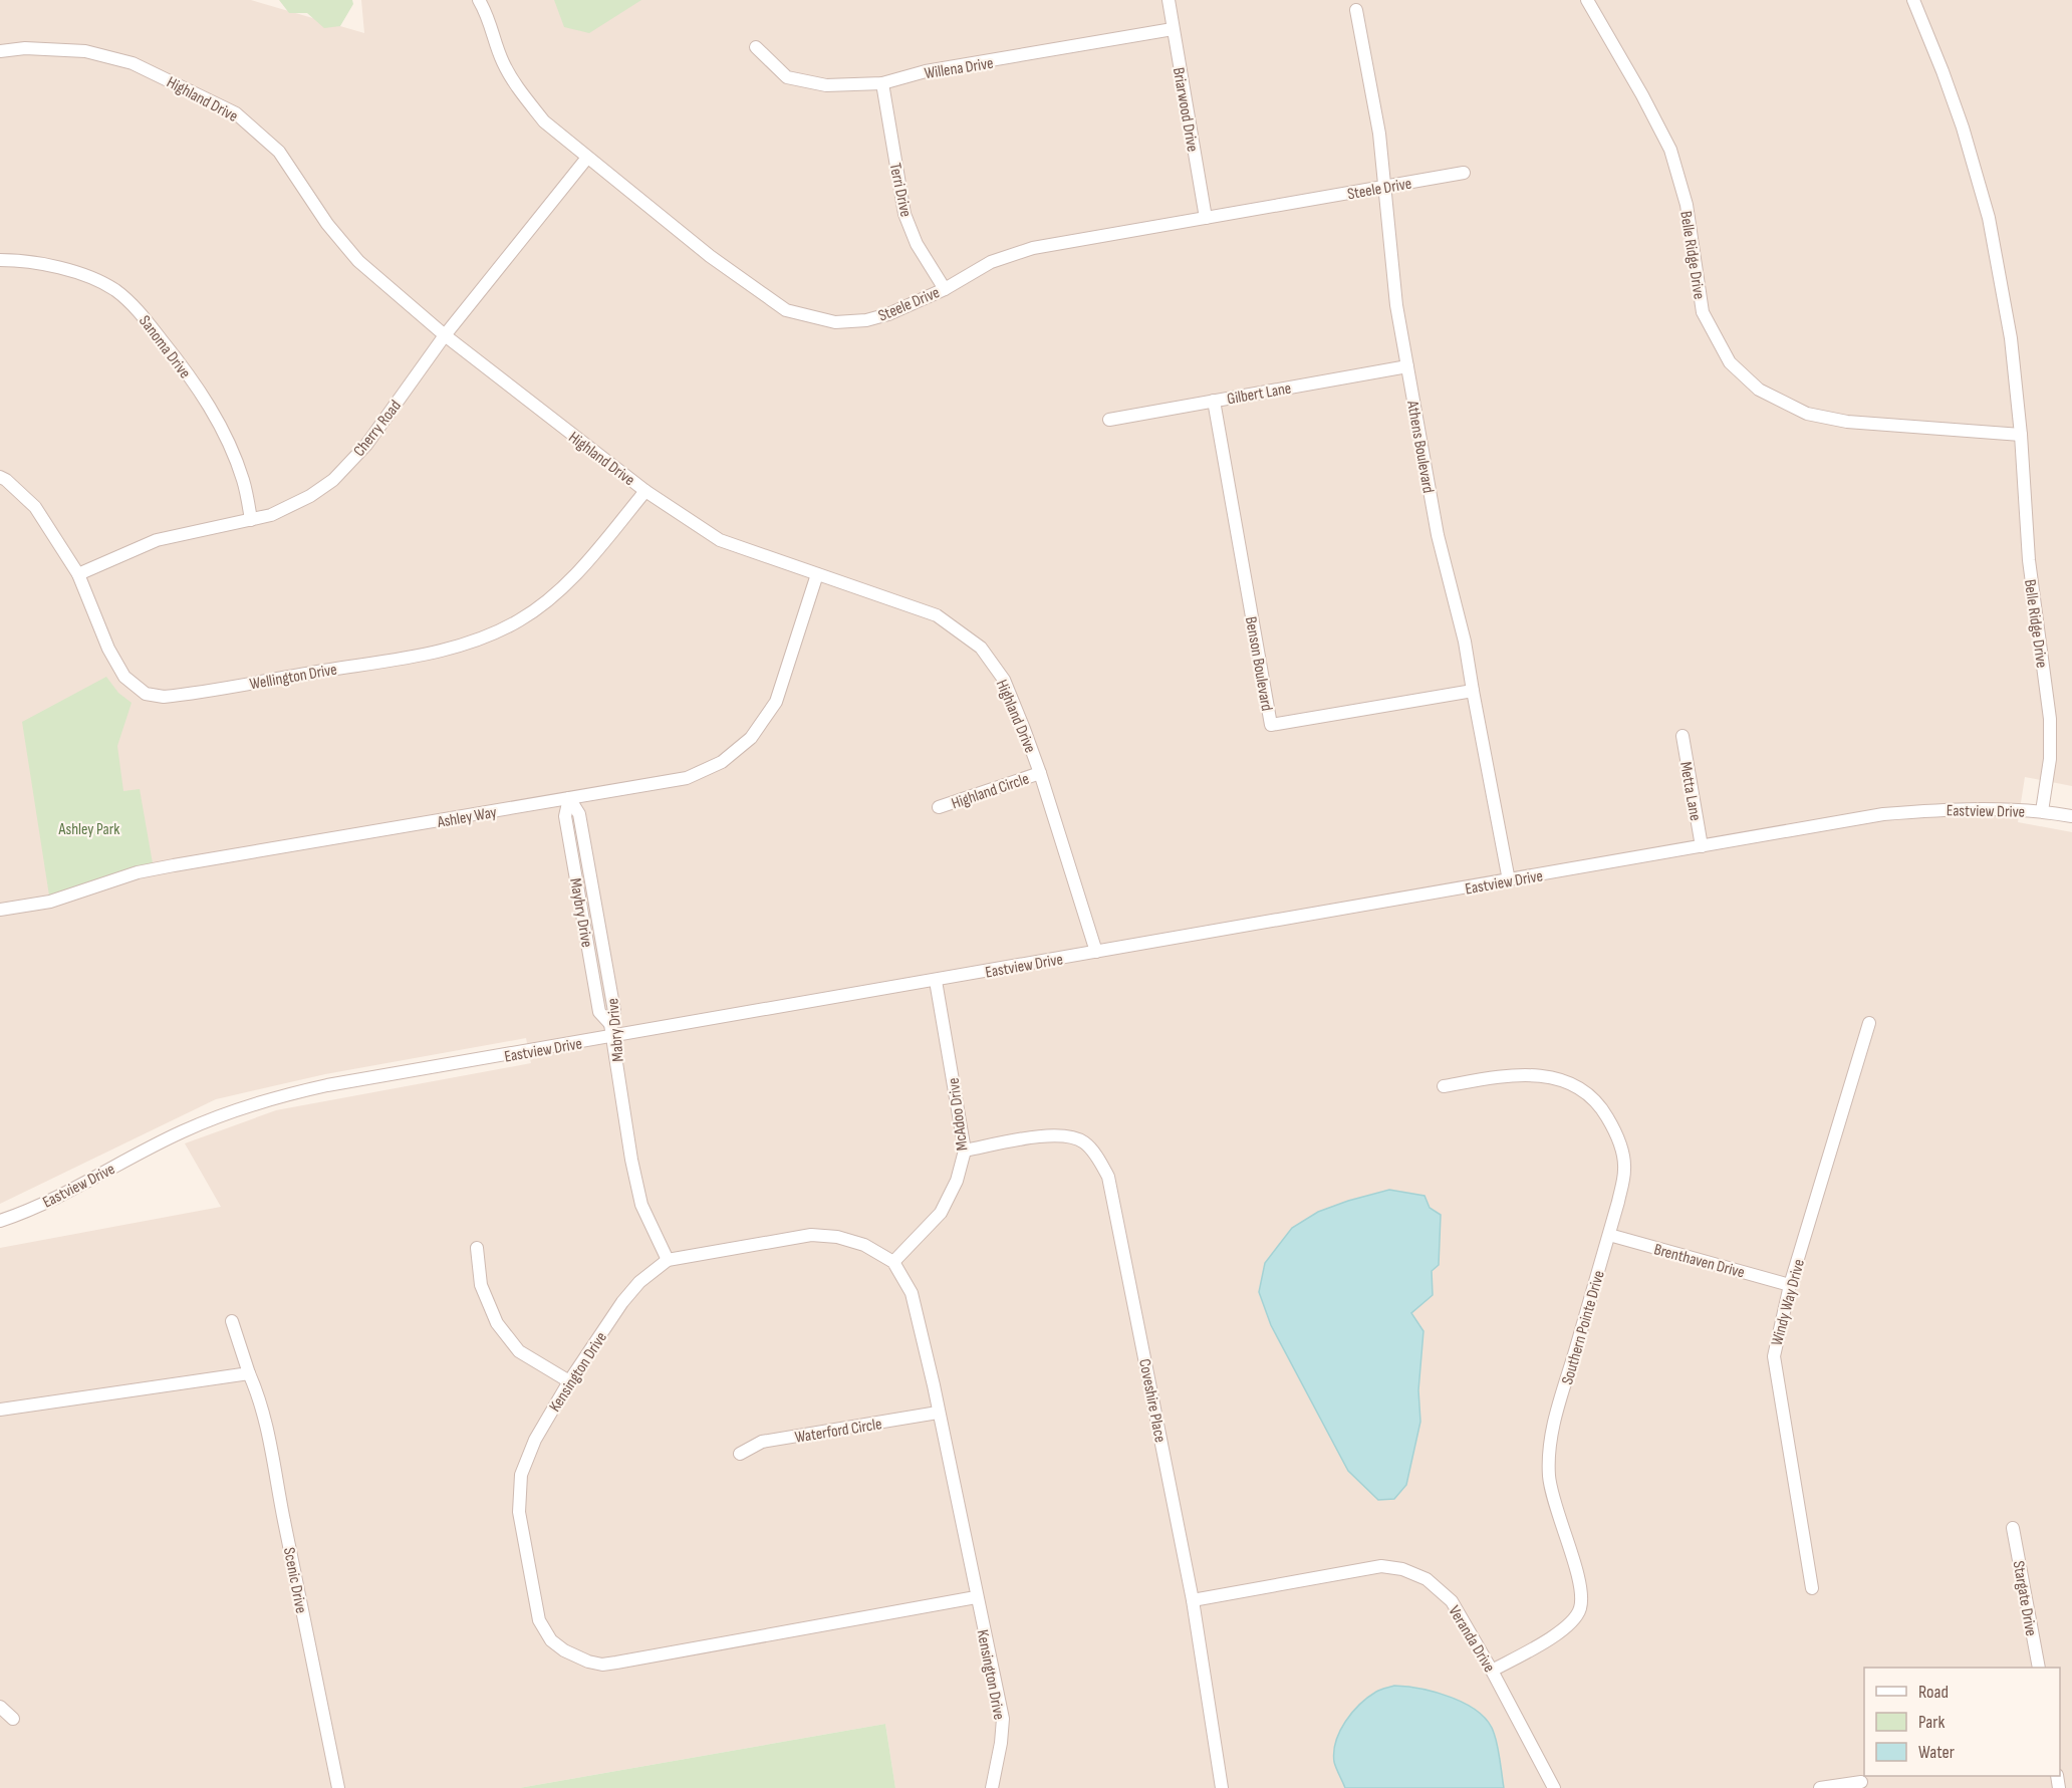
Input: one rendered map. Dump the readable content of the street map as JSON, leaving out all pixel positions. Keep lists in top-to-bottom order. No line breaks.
{"streets":{"street":["Willena Drive","Highland Drive","Briarwood Drive","Steele Drive","Terri Drive","Belle Ridge Drive","Sanoma Drive","Gilbert Lane","Cherry Road","Athens Boulevard","Benson Boulevard","Wellington Drive","Highland Circle","Metta Lane","Eastview Drive","Ashley Way","Maybry Drive","Mabry Drive","McAdoo Drive","Brenthaven Drive","Windy Way Drive","Southern Pointe Drive","Kensington Drive","Coveshire Place","Waterford Circle","Scenic Drive","Stargate Drive","Veranda Drive"]},"crossings":[["Willena Drive","Briarwood Drive"],["Willena Drive","Terri Drive"],["Highland Drive","Cherry Road"],["Highland Drive","Wellington Drive"],["Highland Drive","Highland Circle"],["Highland Drive","Eastview Drive"],["Highland Drive","Ashley Way"],["Briarwood Drive","Steele Drive"],["Steele Drive","Terri Drive"],["Steele Drive","Cherry Road"],["Steele Drive","Athens Boulevard"],["Belle Ridge Drive","Eastview Drive"],["Sanoma Drive","Cherry Road"],["Gilbert Lane","Athens Boulevard"],["Gilbert Lane","Benson Boulevard"],["Cherry Road","Wellington Drive"],["Athens Boulevard","Benson Boulevard"],["Athens Boulevard","Eastview Drive"],["Metta Lane","Eastview Drive"],["Eastview Drive","Maybry Drive"],["Eastview Drive","Mabry Drive"],["Eastview Drive","McAdoo Drive"],["Ashley Way","Maybry Drive"],["Maybry Drive","Mabry Drive"],["Mabry Drive","Kensington Drive"],["McAdoo Drive","Kensington Drive"],["McAdoo Drive","Coveshire Place"],["Brenthaven Drive","Windy Way Drive"],["Brenthaven Drive","Southern Pointe Drive"],["Southern Pointe Drive","Veranda Drive"],["Kensington Drive","Waterford Circle"],["Coveshire Place","Veranda Drive"]],"parks":["Ashley Park"],"legend":["Road","Park","Water"]}
